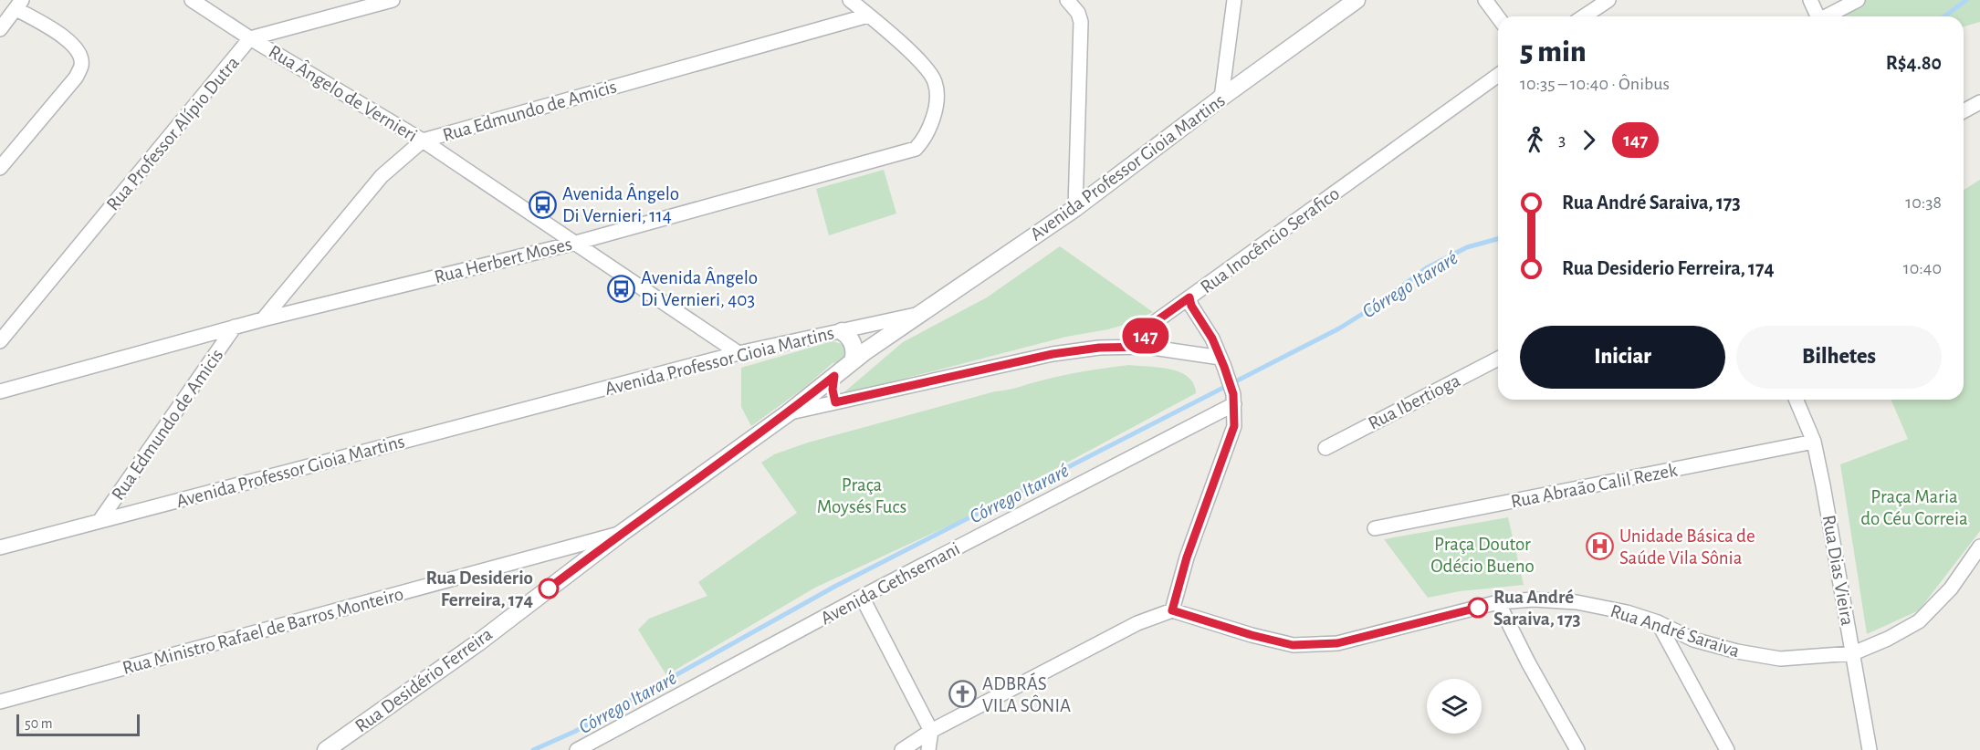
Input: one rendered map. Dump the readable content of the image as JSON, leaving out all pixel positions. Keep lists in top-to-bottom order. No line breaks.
{"streets":{"street":["Rua Ângelo de Vernieri","Rua Edmundo de Amicis","Rua Professor Alípio Dutra","Avenida Professor Gioia Martins","Rua Inocêncio Serafico","Rua Herbert Moses","Rua Ibertioga","Rua Abraão Calil Rezek","Rua Dias Vieira","Avenida Gethsemani","Rua Ministro Rafael de Barros Monteiro","Rua André Saraiva","Rua Desidério Ferreira"]},"crossings":[["Rua Ângelo de Vernieri","Rua Edmundo de Amicis"],["Rua Ângelo de Vernieri","Rua Professor Alípio Dutra"],["Rua Ângelo de Vernieri","Avenida Professor Gioia Martins"],["Rua Ângelo de Vernieri","Rua Herbert Moses"],["Rua Edmundo de Amicis","Avenida Professor Gioia Martins"],["Rua Edmundo de Amicis","Rua Herbert Moses"],["Avenida Professor Gioia Martins","Rua Desidério Ferreira"],["Rua Abraão Calil Rezek","Rua Dias Vieira"],["Rua Dias Vieira","Rua André Saraiva"],["Rua Ministro Rafael de Barros Monteiro","Rua Desidério Ferreira"]],"water":["Córrego Itararé"],"parks":["Praça Moysés Fucs","Praça Maria do Céu Correia","Praça Doutor Odécio Bueno"],"places":{"bus stop":["Avenida Ângelo Di Vernieri, 114","Avenida Ângelo Di Vernieri, 403"],"hospital":["Unidade Básica de Saúde Vila Sônia"],"other":["Rua Desiderio Ferreira, 174","Rua André Saraiva, 173"],"church":["ADBRÁS VILA SÔNIA"]},"lines":["bus line 147"],"scale_bar":"50 m","page":{"on_map":"147","heading":["5 min","10:35 – 10:40 · Ônibus","R$4.80"],"legs":["3","147"],"list":[{"name":"Rua André Saraiva, 173","value":"10:38"},{"name":"Rua Desiderio Ferreira, 174","value":"10:40"}],"buttons":["Iniciar","Bilhetes"],"scale":"50 m"}}
